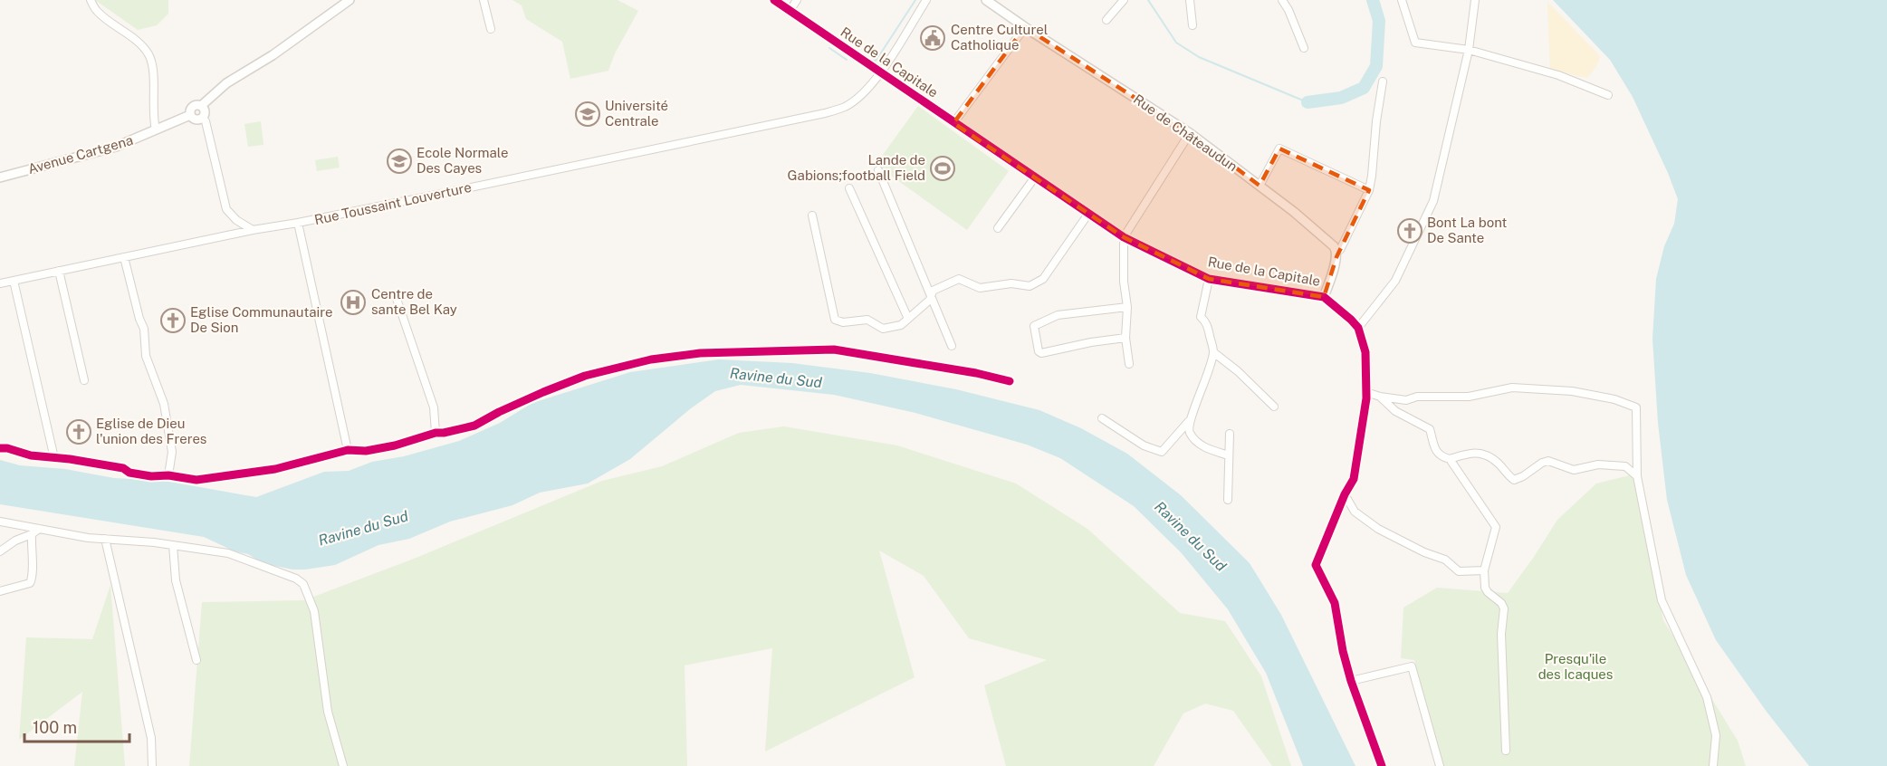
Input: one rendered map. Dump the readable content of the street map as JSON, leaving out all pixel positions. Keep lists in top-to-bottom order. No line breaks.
{"streets":{"street":["Rue de la Capitale","Rue de Châteaudun","Avenue Cartgena","Rue Toussaint Louverture"]},"crossings":[["Rue de la Capitale","Rue Toussaint Louverture"]],"water":["Ravine du Sud"],"parks":["Presqu'ile des Icaques"],"places":{"public building":["Centre Culturel Catholique"],"school or university":["Université Centrale","Ecole Normale Des Cayes"],"sports":["Lande de Gabions;football Field"],"church":["Bont La bont De Sante","Eglise Communautaire De Sion","Eglise de Dieu l'union des Freres"],"hospital":["Centre de sante Bel Kay"]},"scale_bar":"100 m"}
